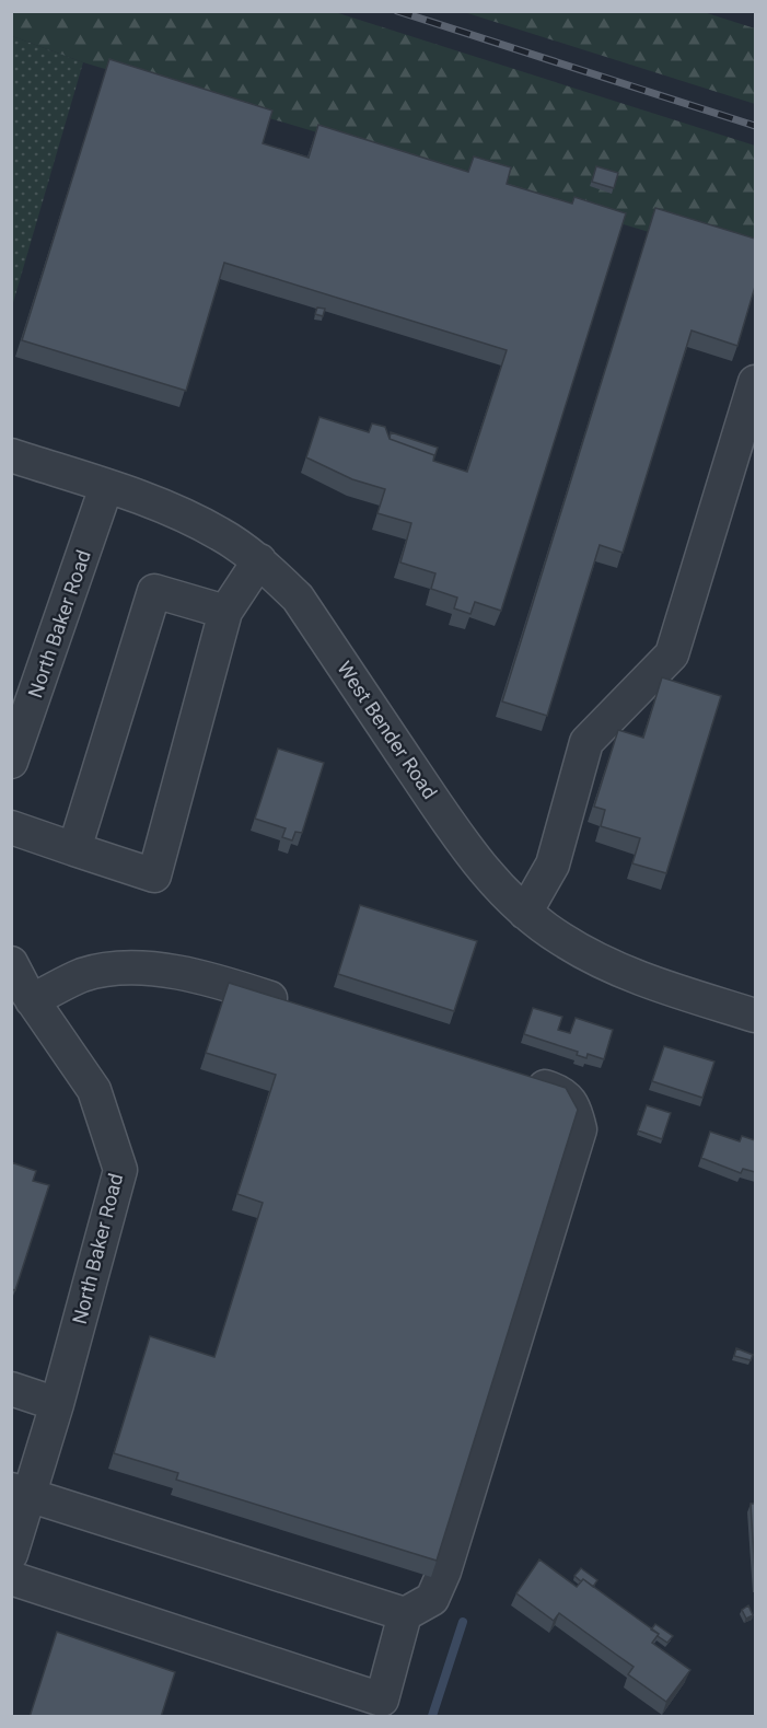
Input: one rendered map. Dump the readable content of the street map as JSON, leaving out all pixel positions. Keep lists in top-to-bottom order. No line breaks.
{"streets":{"street":["North Baker Road","West Bender Road"]},"crossings":[["North Baker Road","West Bender Road"]]}
